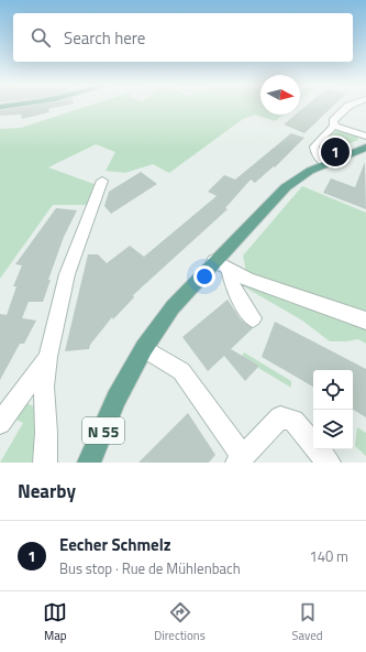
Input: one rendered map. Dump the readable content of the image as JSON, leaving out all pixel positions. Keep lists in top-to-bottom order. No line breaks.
{"streets":{"main road":["N 55"]},"north":"right","page":{"search":"Search here","pins":"1","heading":"Nearby","list":[{"mark":"1","name":"Eecher Schmelz","note":"Bus stop · Rue de Mühlenbach","value":"140 m"}],"nav":["Map","Directions","Saved"]}}
